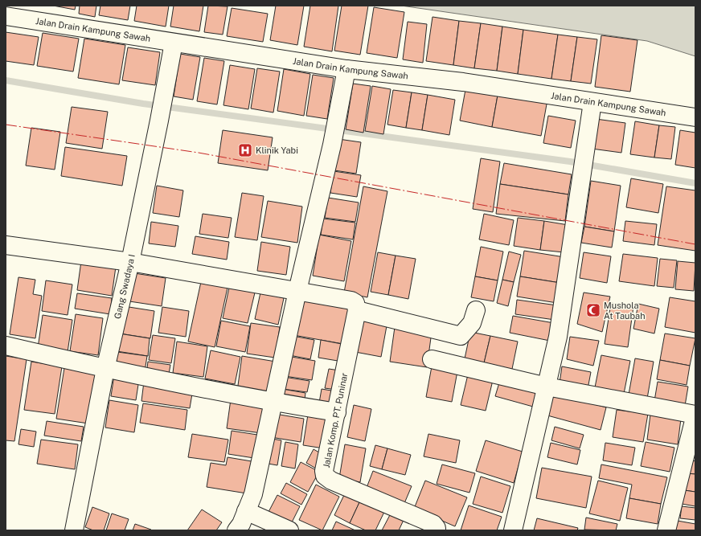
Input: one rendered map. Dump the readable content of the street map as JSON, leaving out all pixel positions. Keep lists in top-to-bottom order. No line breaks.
{"streets":{"street":["Jalan Drain Kampung Sawah","Gang Swadaya I","Jalan Komp. PT. Puninar"]},"crossings":[["Jalan Drain Kampung Sawah","Gang Swadaya I"]],"places":{"hospital":["Klinik Yabi"],"mosque":["Mushola At Taubah"]}}
